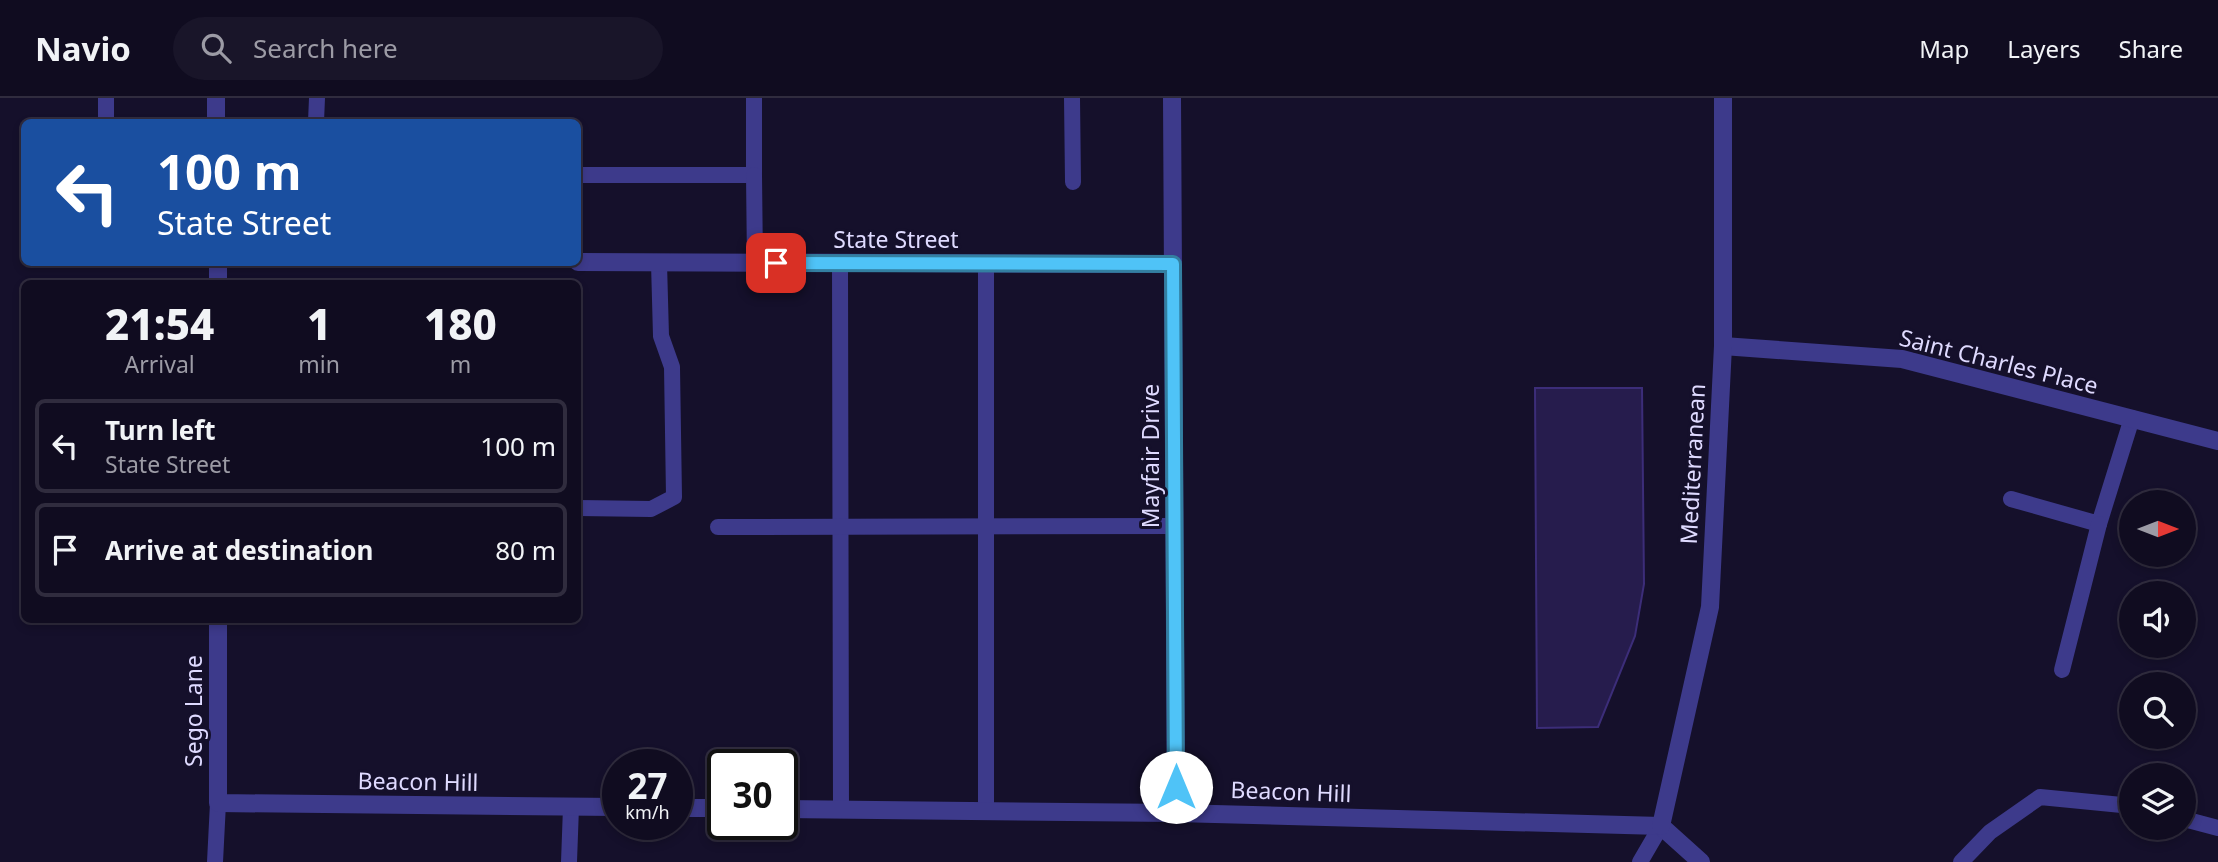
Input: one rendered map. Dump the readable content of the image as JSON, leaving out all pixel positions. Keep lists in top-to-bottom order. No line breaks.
{"streets":{"street":["State Street","Saint Charles Place","Mayfair Drive","Mediterranean","Sego Lane","Beacon Hill"]},"crossings":[["State Street","Mayfair Drive"],["Saint Charles Place","Mediterranean"],["Mayfair Drive","Beacon Hill"],["Mediterranean","Beacon Hill"],["Sego Lane","Beacon Hill"]],"north":"right","page":{"header":"Navio","search":"Search here","nav":["Map","Layers","Share"],"turn":["100 m","State Street"],"eta":["21:54","Arrival","1","min","180","m"],"list":[{"name":"Turn left","note":"State Street","value":"100 m"},{"name":"Arrive at destination","value":"80 m"}],"speed":"27 km/h","limit":"30"}}
